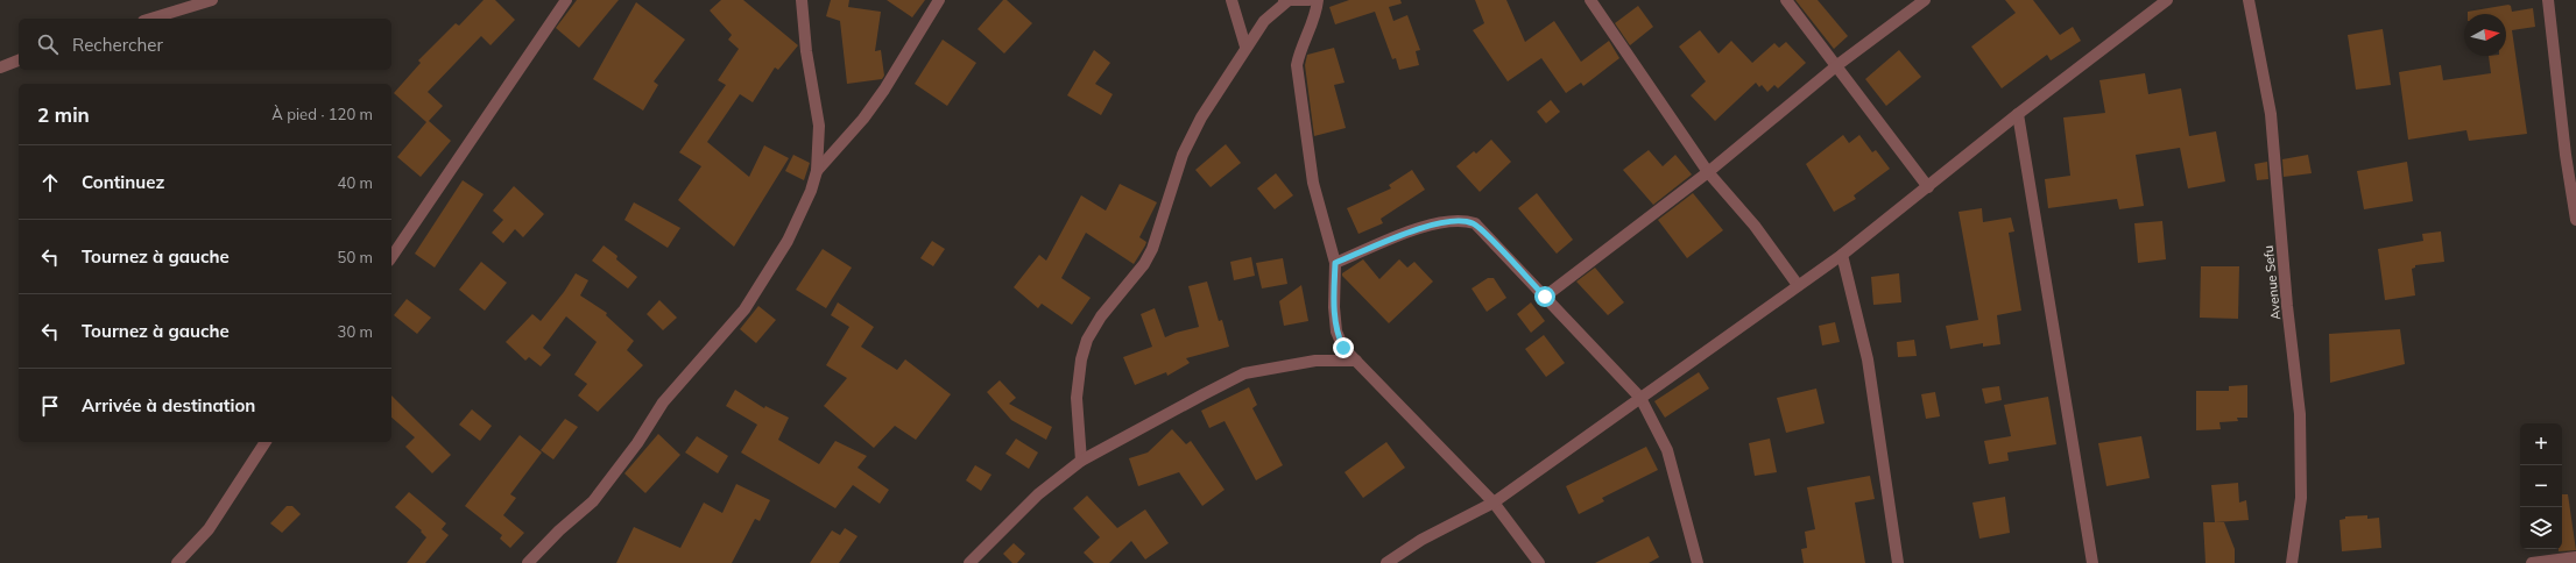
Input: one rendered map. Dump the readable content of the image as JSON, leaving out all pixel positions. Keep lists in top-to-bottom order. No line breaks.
{"streets":{"street":["Avenue Sefu"]},"north":"right","page":{"search":"Rechercher","heading":["2 min","À pied · 120 m"],"list":[["Continuez","40 m"],["Tournez à gauche","50 m"],["Tournez à gauche","30 m"],"Arrivée à destination"],"map_buttons":["+","−"]}}
